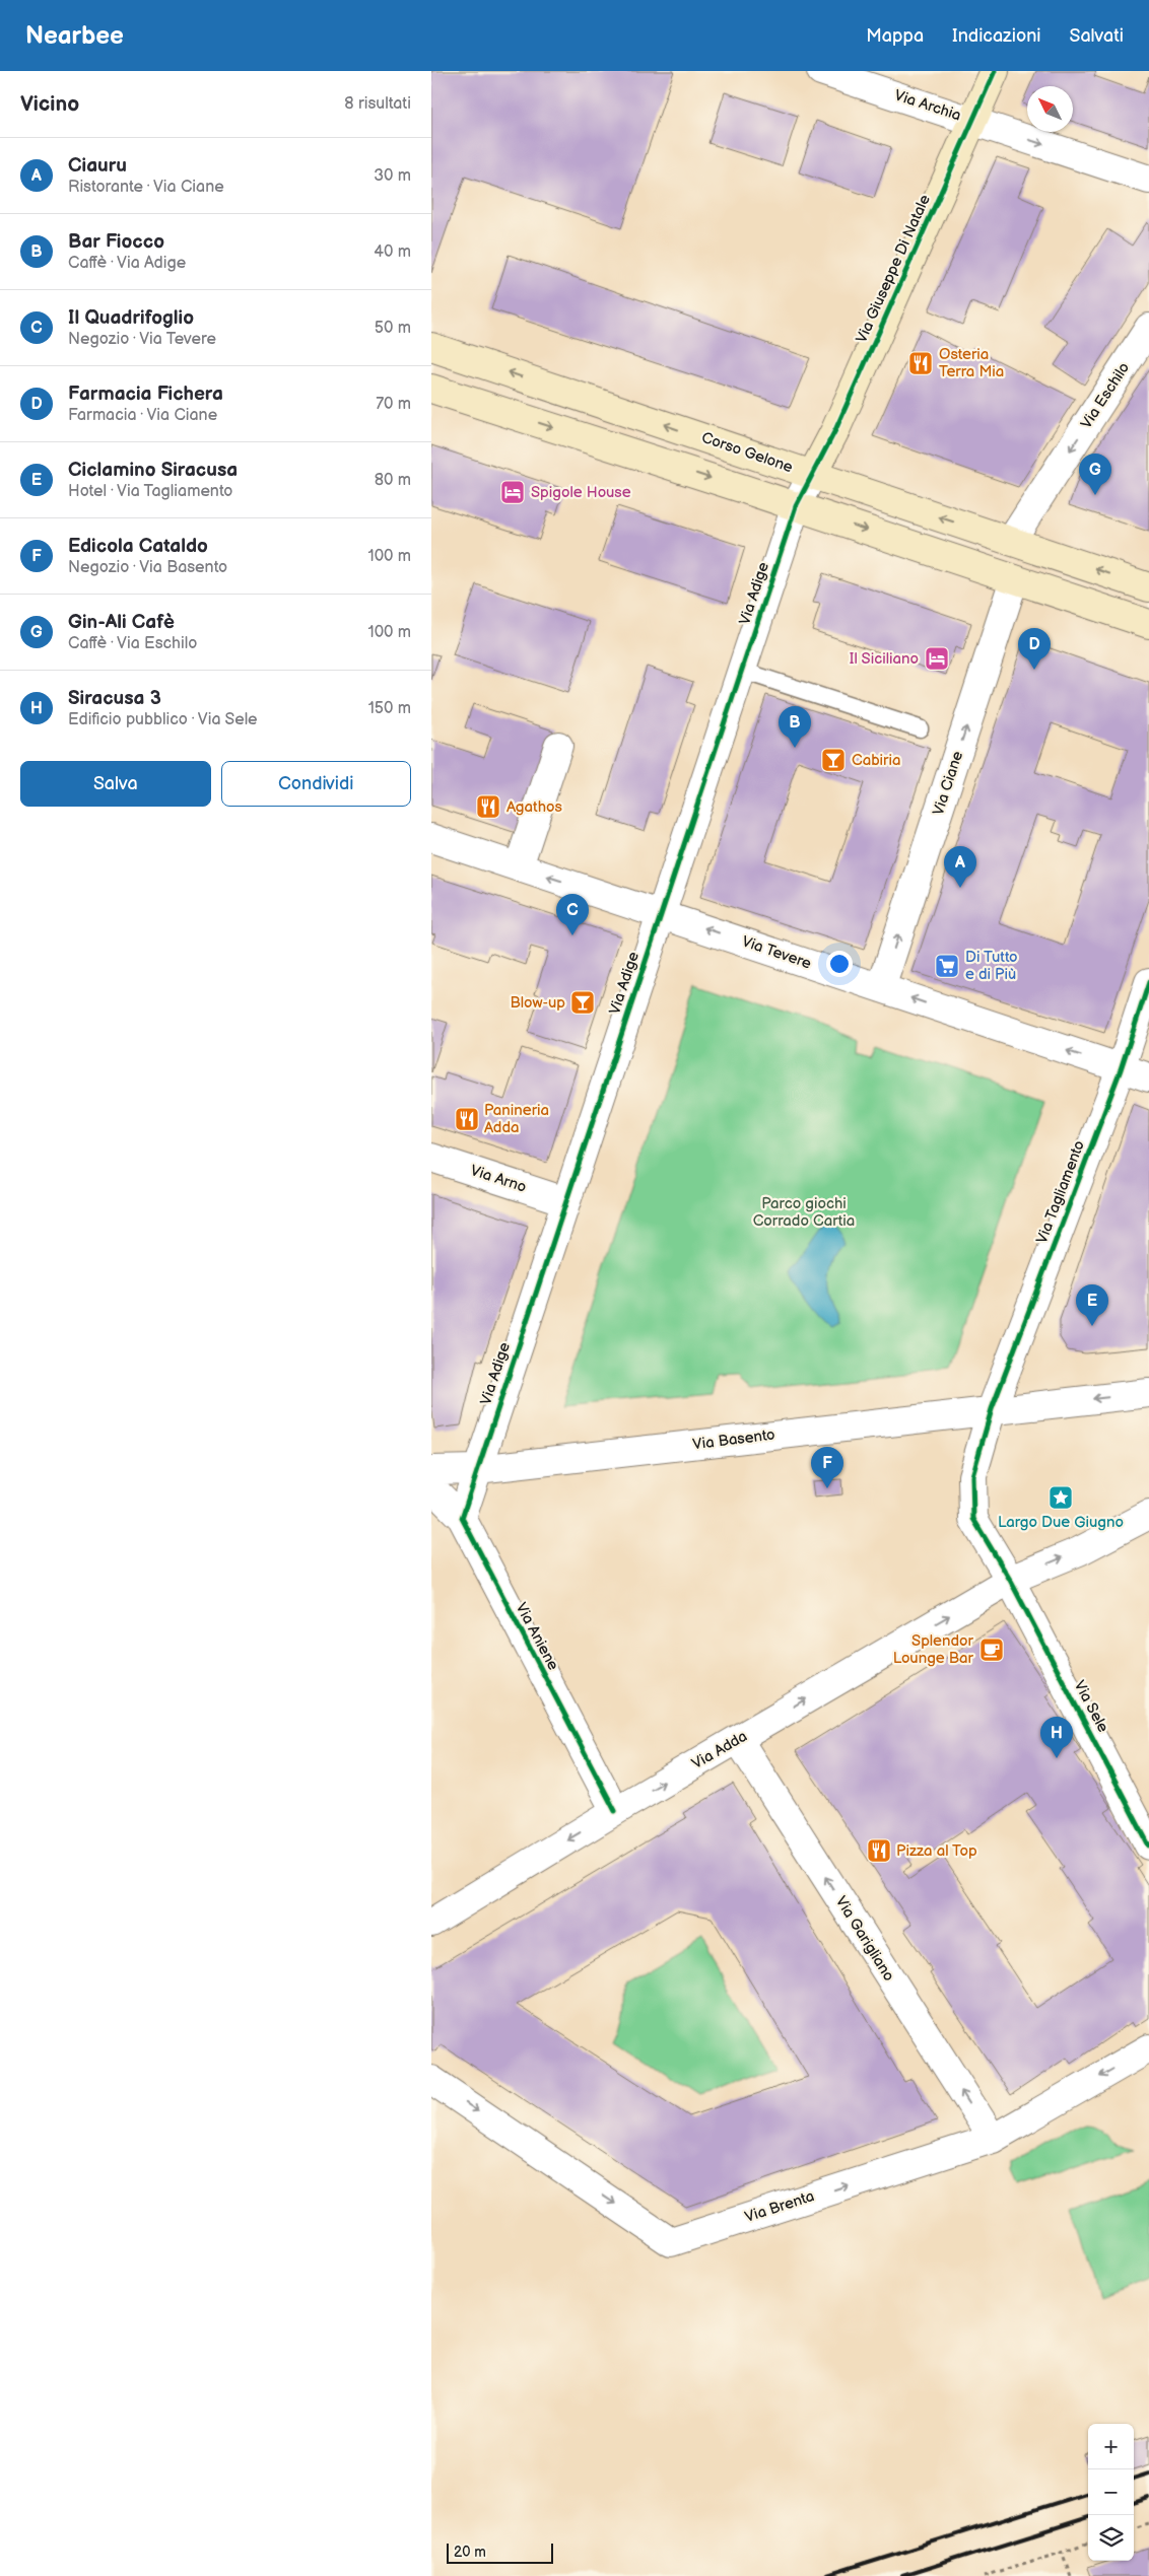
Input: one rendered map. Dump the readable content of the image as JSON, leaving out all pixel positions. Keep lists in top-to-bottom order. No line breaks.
{"streets":{"main road":["Via Giuseppe Di Natale","Corso Gelone"],"street":["Via Archia","Via Eschilo","Via Adige","Via Ciane","Via Tevere","Via Arno","Via Tagliamento","Via Basento","Via Aniene","Via Sele","Via Adda","Via Garigliano","Via Brenta"]},"crossings":[["Via Archia","Via Giuseppe Di Natale"],["Via Giuseppe Di Natale","Corso Gelone"],["Via Giuseppe Di Natale","Via Adige"],["Via Eschilo","Corso Gelone"],["Corso Gelone","Via Adige"],["Via Adige","Via Tevere"],["Via Adige","Via Arno"],["Via Adige","Via Basento"],["Via Ciane","Via Tevere"],["Via Tevere","Via Tagliamento"],["Via Tagliamento","Via Basento"],["Via Tagliamento","Via Sele"],["Via Tagliamento","Via Adda"],["Via Aniene","Via Adda"],["Via Sele","Via Adda"],["Via Adda","Via Garigliano"],["Via Garigliano","Via Brenta"]],"one_way":["Via Archia","Via Eschilo","Via Ciane","Via Tevere","Via Garigliano"],"parks":["Parco giochi Corrado Cartia"],"places":{"restaurant":["Osteria Terra Mia","Agathos","Panineria Adda","Pizza al Top"],"hotel":["Spigole House","Il Siciliano"],"bar":["Cabiria","Blow-up"],"supermarket":["Di Tutto e di Più"],"place":["Largo Due Giugno"],"cafe":["Splendor Lounge Bar"]},"scale_bar":"20 m","north":"top left","page":{"header":"Nearbee","nav":["Mappa","Indicazioni","Salvati"],"heading":["Vicino","8 risultati"],"list":[{"mark":"A","name":"Ciauru","note":"Ristorante · Via Ciane","value":"30 m"},{"mark":"B","name":"Bar Fiocco","note":"Caffè · Via Adige","value":"40 m"},{"mark":"C","name":"Il Quadrifoglio","note":"Negozio · Via Tevere","value":"50 m"},{"mark":"D","name":"Farmacia Fichera","note":"Farmacia · Via Ciane","value":"70 m"},{"mark":"E","name":"Ciclamino Siracusa","note":"Hotel · Via Tagliamento","value":"80 m"},{"mark":"F","name":"Edicola Cataldo","note":"Negozio · Via Basento","value":"100 m"},{"mark":"G","name":"Gin-Ali Cafè","note":"Caffè · Via Eschilo","value":"100 m"},{"mark":"H","name":"Siracusa 3","note":"Edificio pubblico · Via Sele","value":"150 m"}],"pins":["G","D","B","A","C","E","F","H"],"buttons":["Salva","Condividi"],"map_buttons":["+","−"],"scale":"20 m"}}
